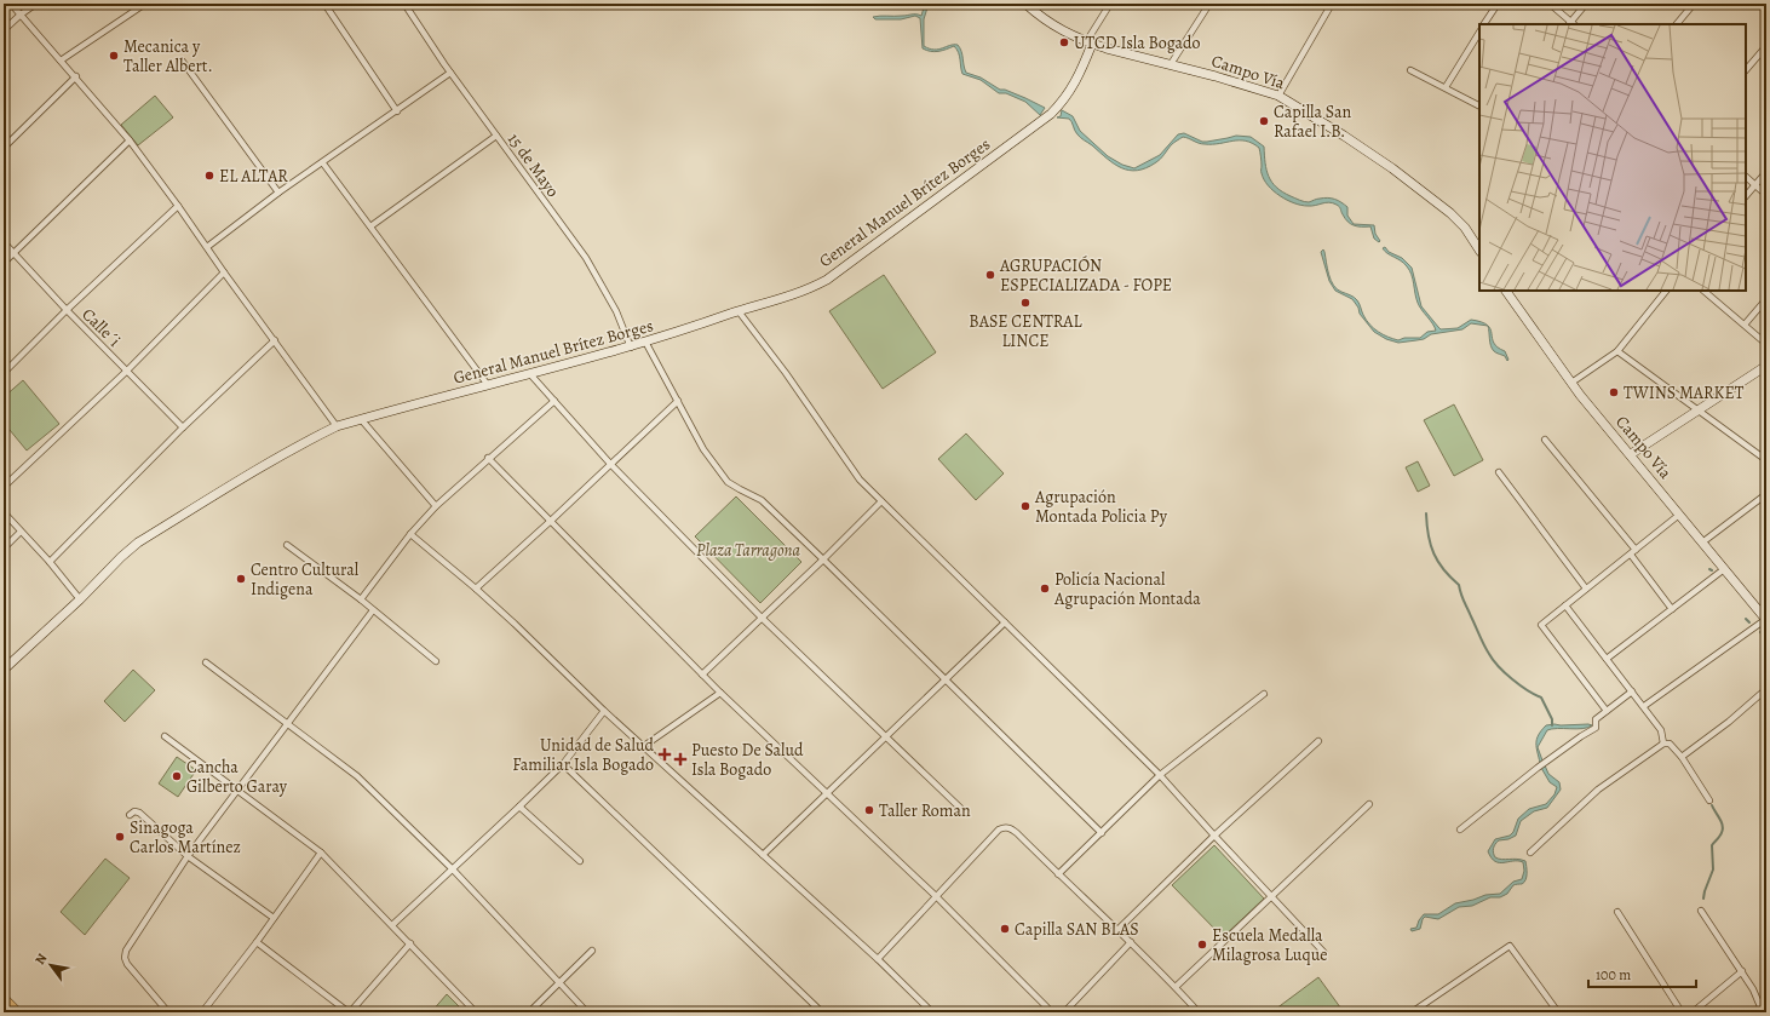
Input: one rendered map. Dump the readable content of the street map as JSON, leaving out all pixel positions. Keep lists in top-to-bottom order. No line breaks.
{"streets":{"street":["Campo Vía","15 de Mayo","General Manuel Brítez Borges","Calle´i"]},"crossings":[["Campo Vía","General Manuel Brítez Borges"],["15 de Mayo","General Manuel Brítez Borges"]],"parks":["Plaza Tarragona"],"places":{"other":["UTCD Isla Bogado","Mecanica y Taller Albert.","Capilla San Rafael I.B.","EL ALTAR","AGRUPACIÓN ESPECIALIZADA - FOPE","BASE CENTRAL LINCE","TWINS MARKET","Agrupación Montada Policia Py","Centro Cultural Indigena","Policía Nacional Agrupación Montada","Cancha Gilberto Garay","Taller Roman","Sinagoga Carlos Martínez","Capilla SAN BLAS","Escuela Medalla Milagrosa Luque"],"health":["Unidad de Salud Familiar Isla Bogado","Puesto De Salud Isla Bogado"]},"scale_bar":"100 m","north":"top left"}
